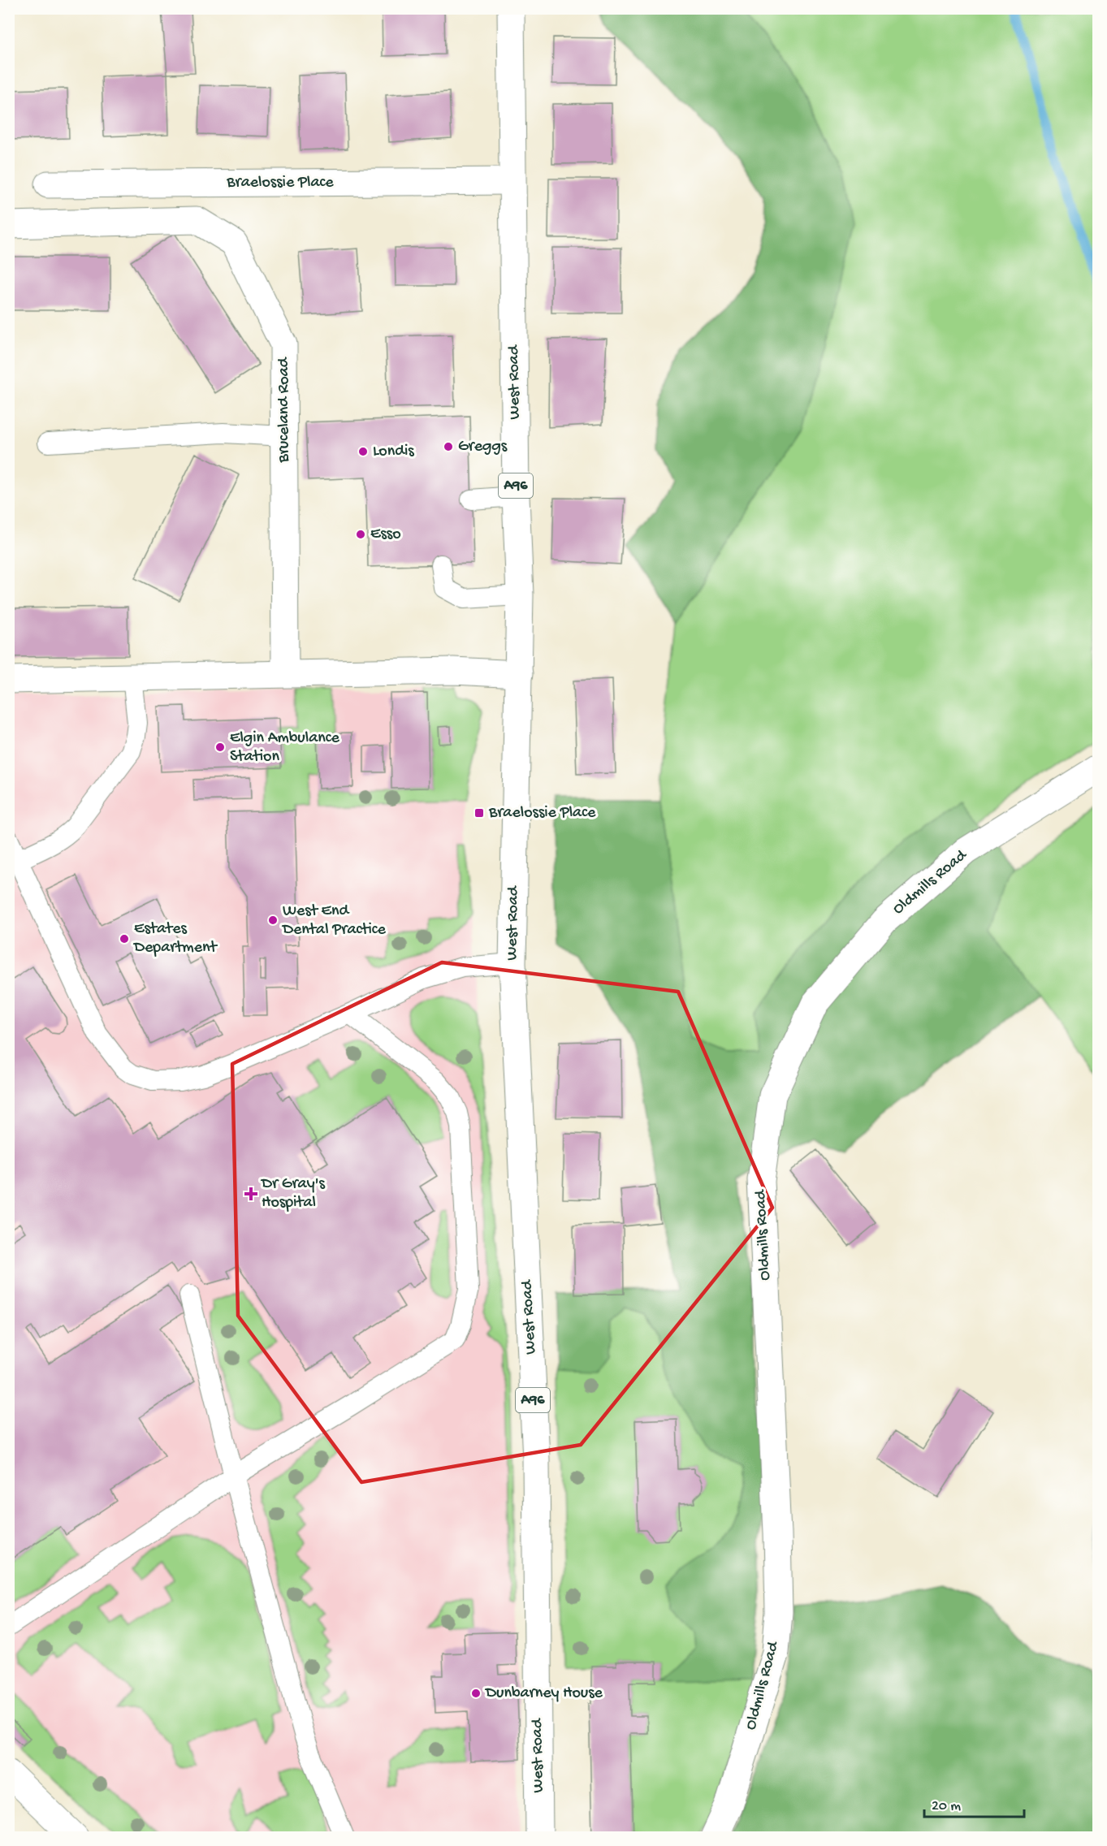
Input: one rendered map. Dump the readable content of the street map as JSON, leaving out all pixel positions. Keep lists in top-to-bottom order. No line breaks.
{"streets":{"main road":["Braelossie Place","West Road","Bruceland Road","A96","Oldmills Road"]},"crossings":[["Braelossie Place","West Road"]],"places":{"other":["Greggs","Londis","Esso","Elgin Ambulance Station","West End Dental Practice","Estates Department","Dunbarney House"],"transit":["Braelossie Place"],"health":["Dr Gray's Hospital"]},"scale_bar":"20 m"}
